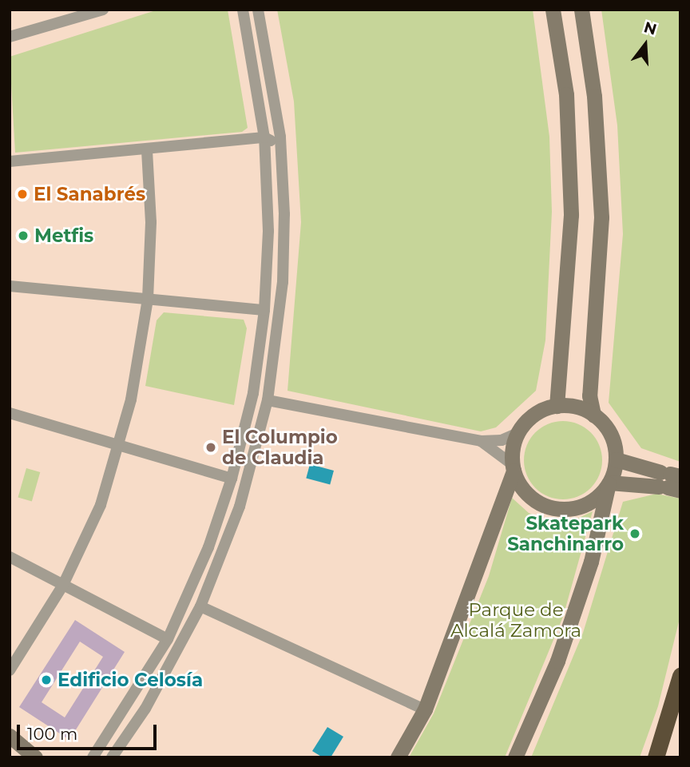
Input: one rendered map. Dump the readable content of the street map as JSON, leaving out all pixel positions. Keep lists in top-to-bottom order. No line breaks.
{"parks":["Parque de Alcalá Zamora"],"places":["El Sanabrés","Metfis","El Columpio de Claudia","Skatepark Sanchinarro","Edificio Celosía"],"scale_bar":"100 m","north":"top"}
